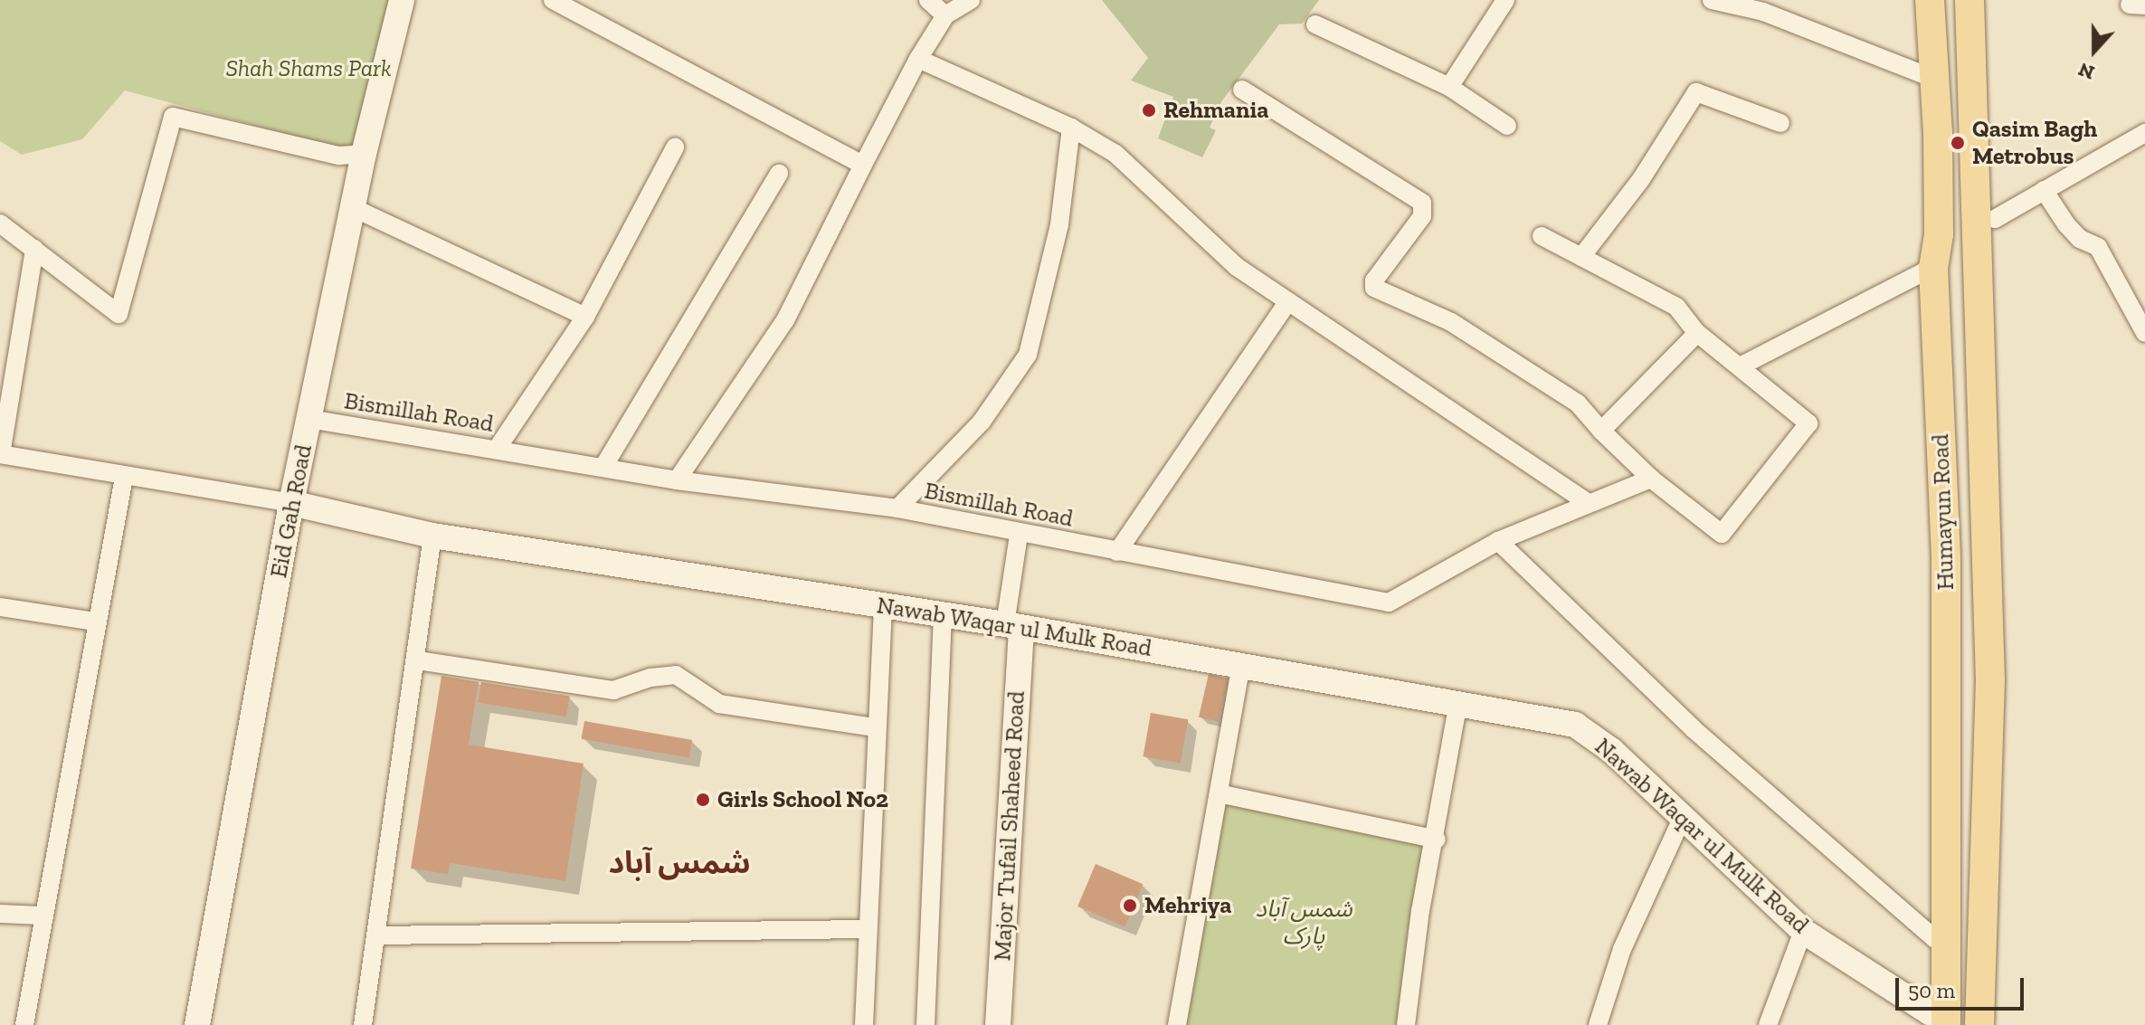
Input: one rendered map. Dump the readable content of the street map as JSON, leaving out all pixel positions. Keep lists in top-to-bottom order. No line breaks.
{"streets":{"main road":["Humayun Road"],"street":["Bismillah Road","Eid Gah Road","Nawab Waqar ul Mulk Road","Major Tufail Shaheed Road"]},"crossings":[["Bismillah Road","Eid Gah Road"],["Eid Gah Road","Nawab Waqar ul Mulk Road"],["Humayun Road","Nawab Waqar ul Mulk Road"],["Nawab Waqar ul Mulk Road","Major Tufail Shaheed Road"]],"districts":["شمس آباد"],"parks":["Shah Shams Park","شمس آباد پارک"],"places":["Rehmania","Qasim Bagh Metrobus","Girls School No2","Mehriya"],"scale_bar":"50 m","north":"bottom"}
